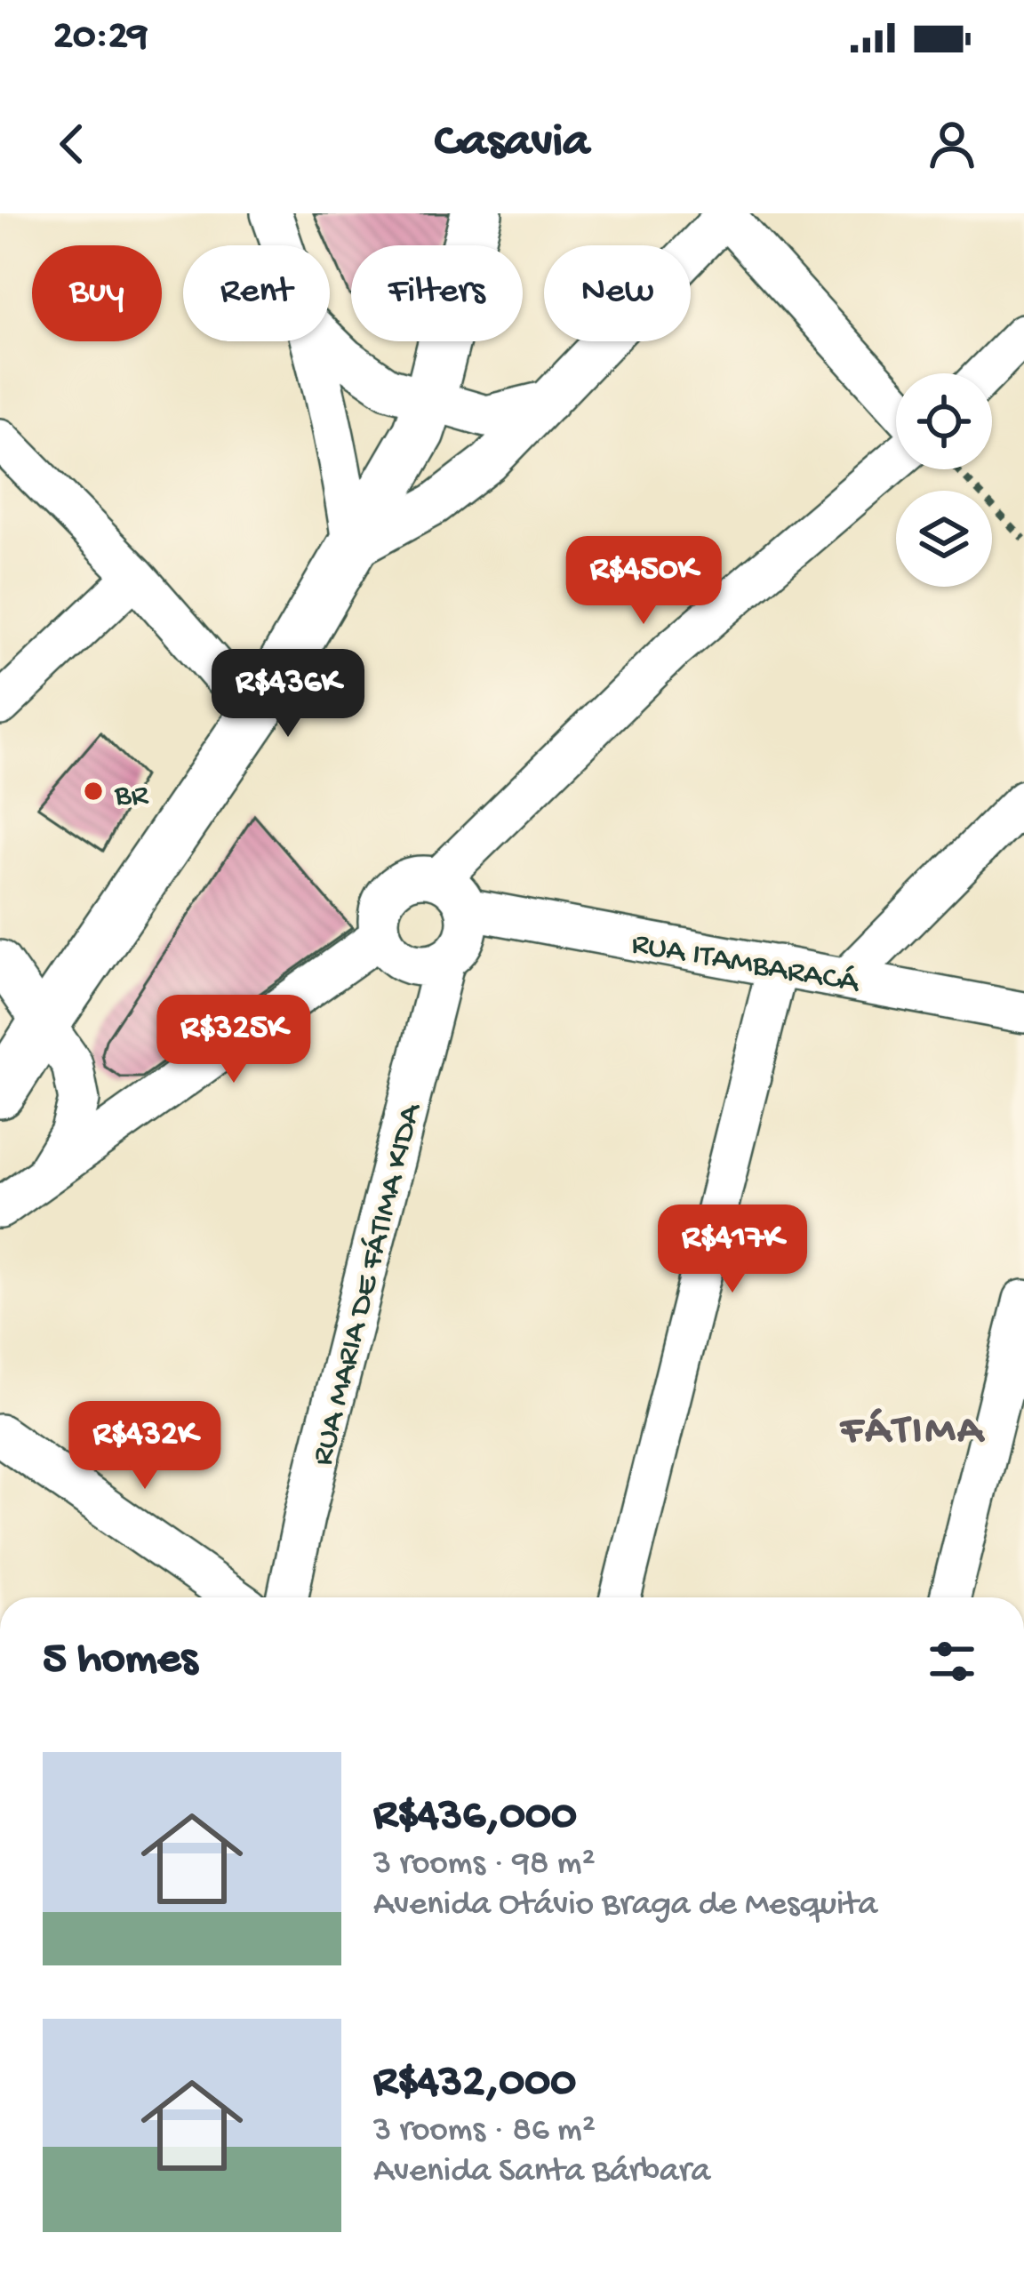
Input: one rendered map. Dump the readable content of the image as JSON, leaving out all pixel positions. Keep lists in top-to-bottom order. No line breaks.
{"streets":{"street":["RUA ITAMBARACÁ","RUA MARIA DE FÁTIMA KIDA"]},"crossings":[["RUA ITAMBARACÁ","RUA MARIA DE FÁTIMA KIDA"]],"districts":["FÁTIMA"],"places":["BR"],"page":{"status":"20:29","header":"Casavia","chip":["Buy","Rent","Filters","New"],"price":["R$450K","R$436K","R$325K","R$417K","R$432K"],"heading":"5 homes","list":[{"name":"R$436,000","note":"3 rooms · 98 m² · Avenida Otávio Braga de Mesquita"},{"name":"R$432,000","note":"3 rooms · 86 m² · Avenida Santa Bárbara"}]}}
